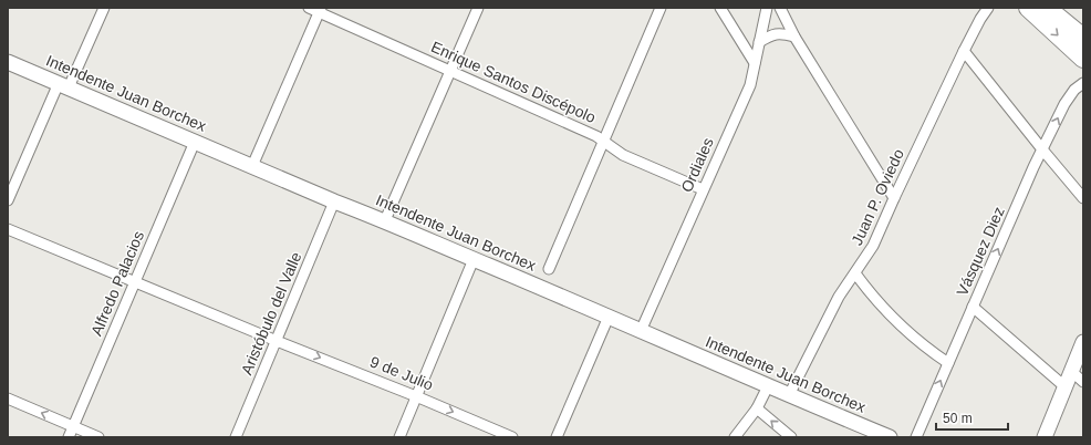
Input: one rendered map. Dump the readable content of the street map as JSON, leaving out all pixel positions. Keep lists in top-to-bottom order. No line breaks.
{"streets":{"street":["Enrique Santos Discépolo","Intendente Juan Borchex","Ordiales","Juan P. Oviedo","Vásquez Diez","Alfredo Palacios","Aristóbulo del Valle","9 de Julio"]},"crossings":[["Enrique Santos Discépolo","Ordiales"],["Intendente Juan Borchex","Ordiales"],["Intendente Juan Borchex","Juan P. Oviedo"],["Intendente Juan Borchex","Alfredo Palacios"],["Intendente Juan Borchex","Aristóbulo del Valle"],["Alfredo Palacios","9 de Julio"],["Aristóbulo del Valle","9 de Julio"]],"one_way":["Vásquez Diez","9 de Julio"],"scale_bar":"50 m"}
